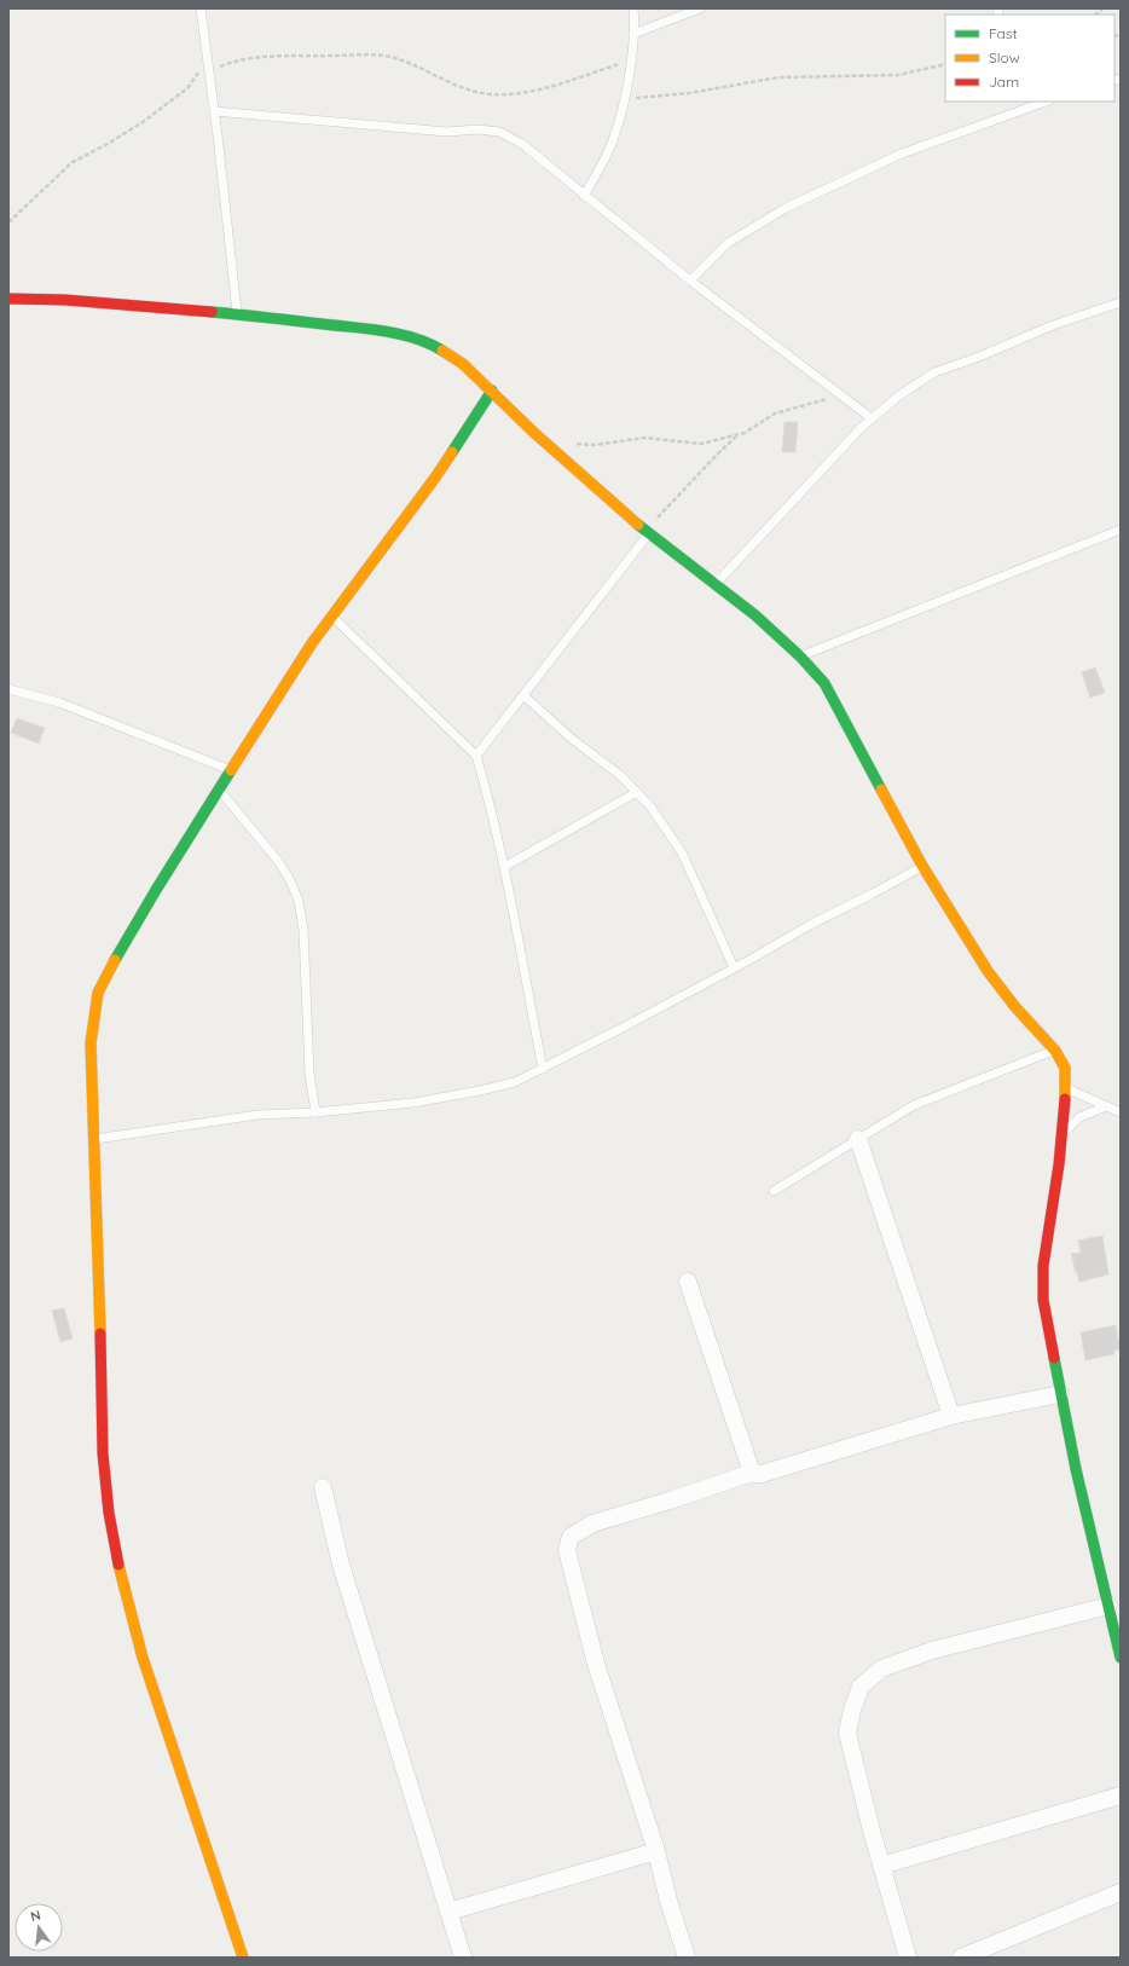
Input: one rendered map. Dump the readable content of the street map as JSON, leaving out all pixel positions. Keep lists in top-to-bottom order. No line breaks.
{"legend":["Fast","Slow","Jam"],"north":"top"}
